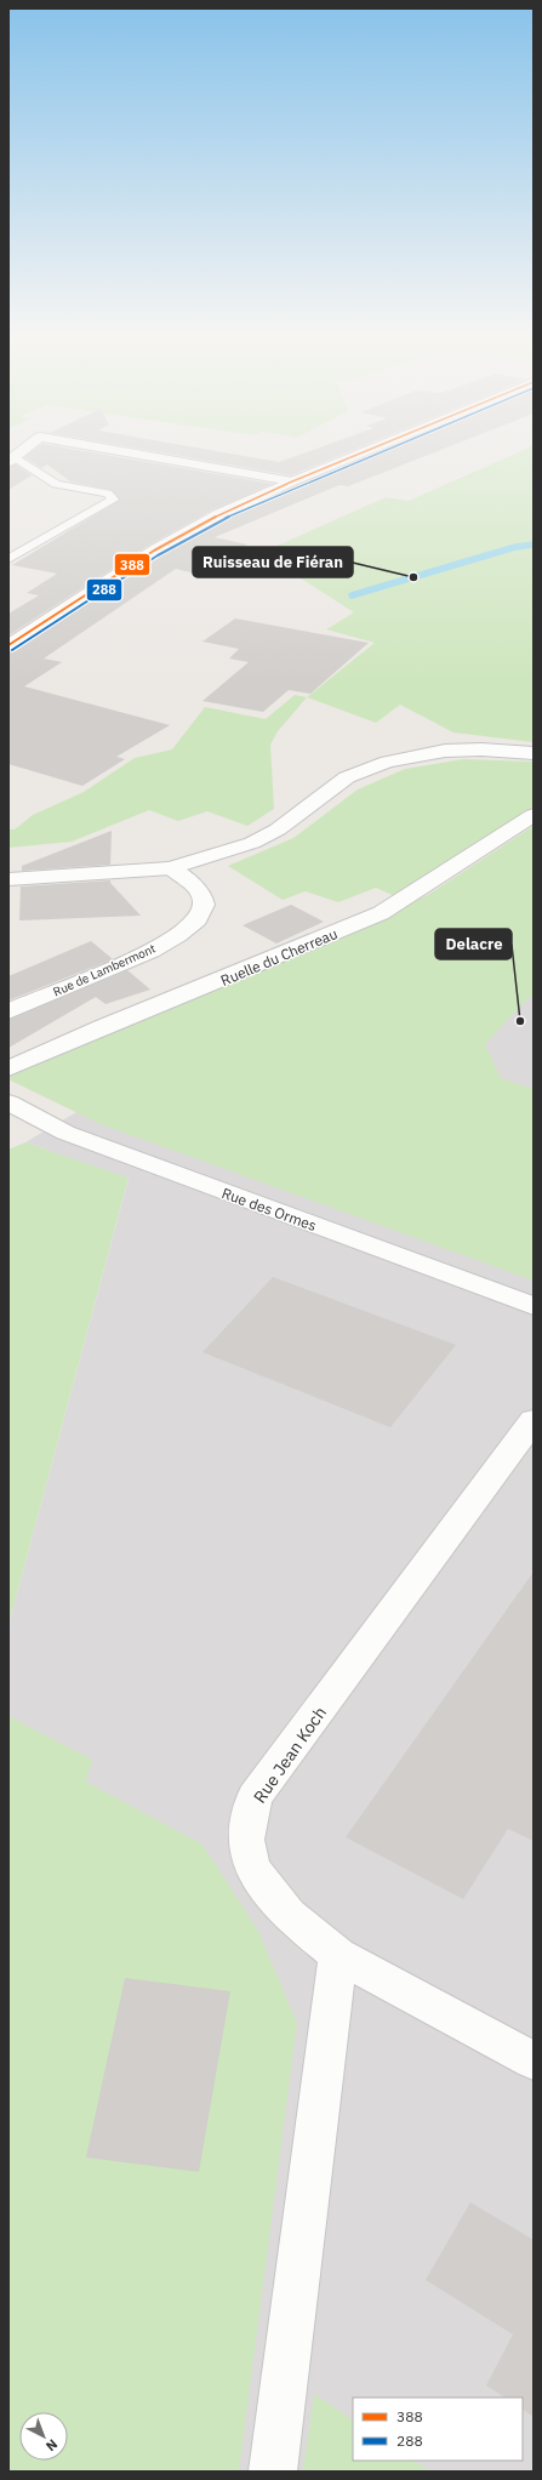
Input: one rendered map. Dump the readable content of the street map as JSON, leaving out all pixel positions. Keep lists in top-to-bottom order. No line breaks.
{"streets":{"street":["Ruelle du Cherreau","Rue de Lambermont","Rue des Ormes","Rue Jean Koch"]},"places":["Ruisseau de Fiéran","Delacre"],"lines":["transit line 388","transit line 288"],"legend":["388","288"],"north":"bottom right"}
